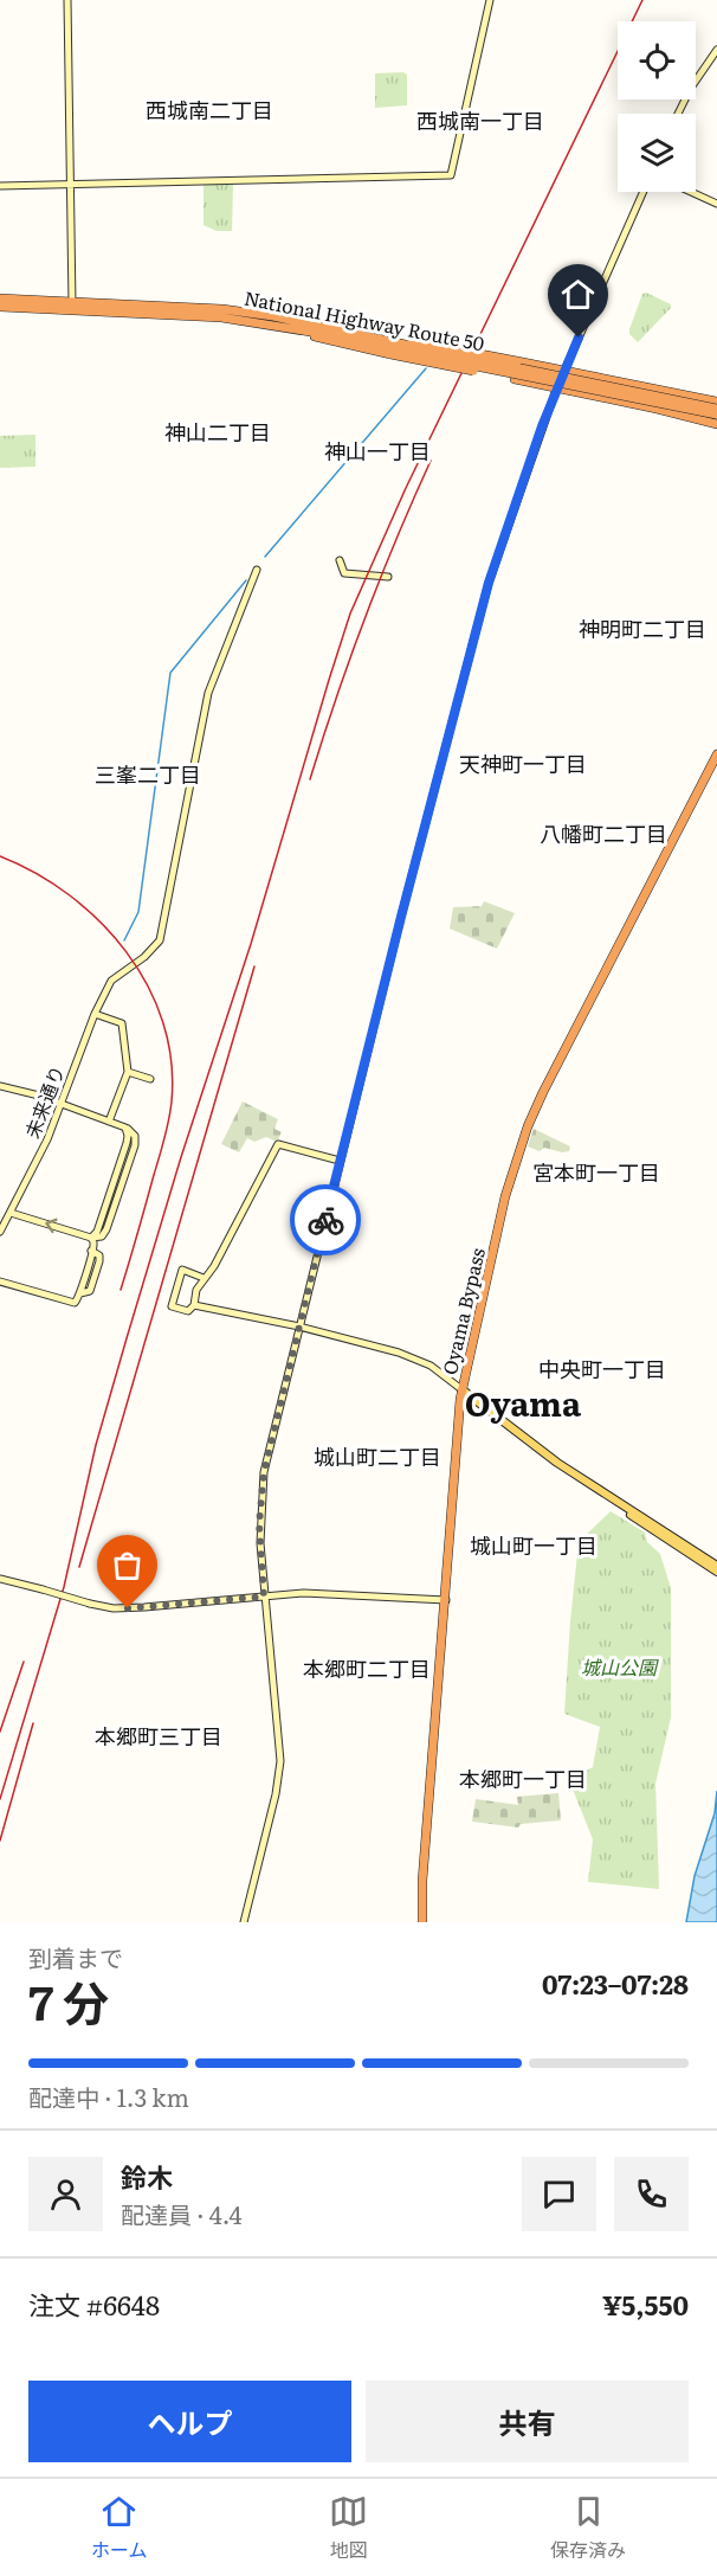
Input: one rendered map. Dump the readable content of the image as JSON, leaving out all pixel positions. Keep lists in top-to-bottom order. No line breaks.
{"streets":{"highway":["National Highway Route 50","Oyama Bypass"],"street":["未来通り"]},"districts":["西城南二丁目","西城南一丁目","神山二丁目","神山一丁目","神明町二丁目","天神町一丁目","三峯二丁目","八幡町二丁目","宮本町一丁目","中央町一丁目","Oyama","城山町二丁目","城山町一丁目","本郷町二丁目","本郷町三丁目","本郷町一丁目"],"parks":["城山公園"],"page":{"heading":["7 分","到着まで","07:23–07:28"],"panel":["鈴木","配達員 · 4.4","注文 #6648","¥5,550"],"bar":"配達中 · 1.3 km","buttons":["ヘルプ","共有"],"tabs":["ホーム","地図","保存済み"]}}
